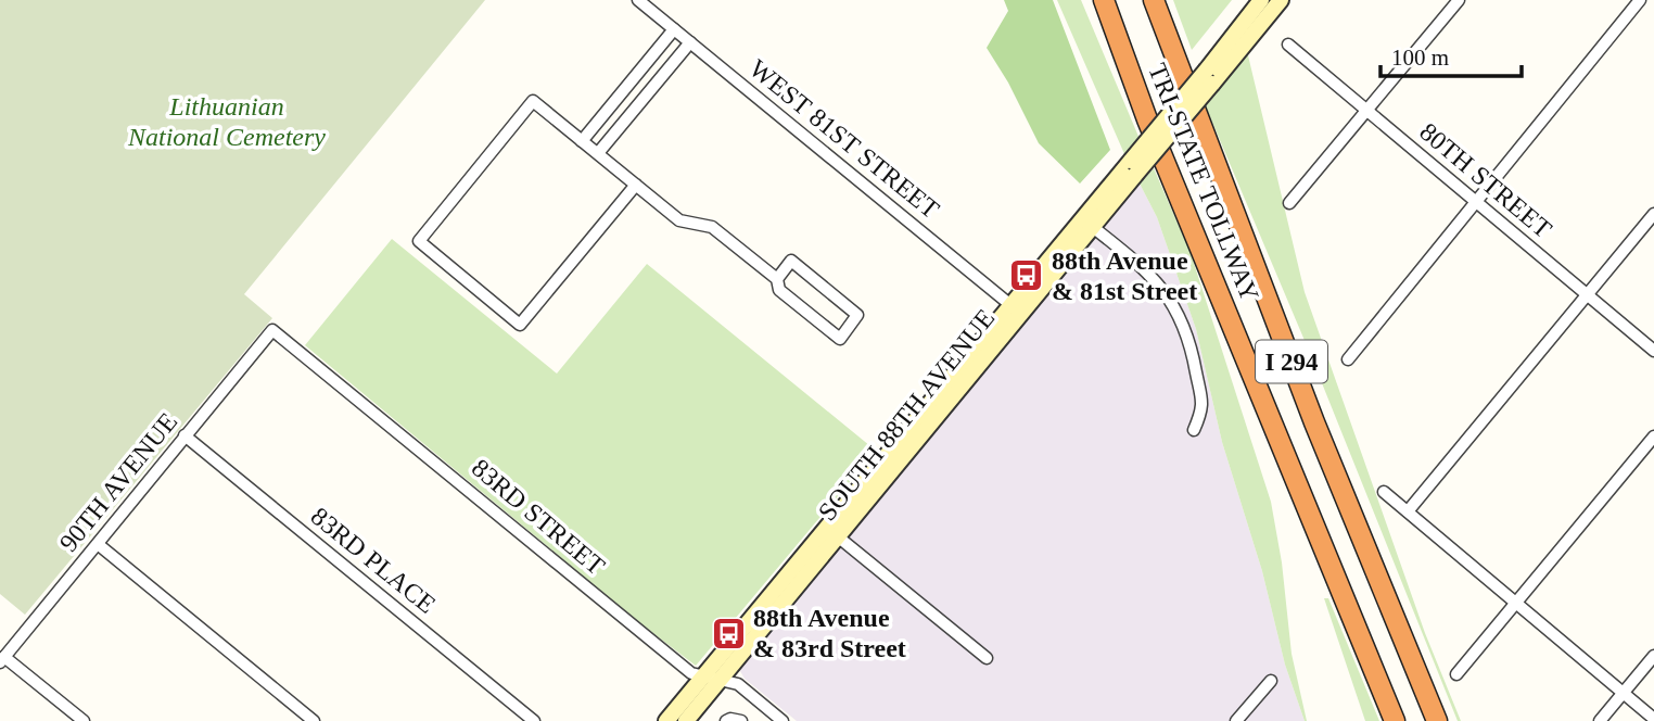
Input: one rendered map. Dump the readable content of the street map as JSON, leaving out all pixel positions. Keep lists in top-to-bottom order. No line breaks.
{"streets":{"highway":["TRI-STATE TOLLWAY","I 294"],"street":["WEST 81ST STREET","80TH STREET","SOUTH 88TH AVENUE","90TH AVENUE","83RD STREET","83RD PLACE"]},"crossings":[["WEST 81ST STREET","SOUTH 88TH AVENUE"],["SOUTH 88TH AVENUE","83RD STREET"],["90TH AVENUE","83RD STREET"],["90TH AVENUE","83RD PLACE"]],"parks":["Lithuanian National Cemetery"],"places":{"bus stop":["88th Avenue & 81st Street","88th Avenue & 83rd Street"]},"scale_bar":"100 m"}
